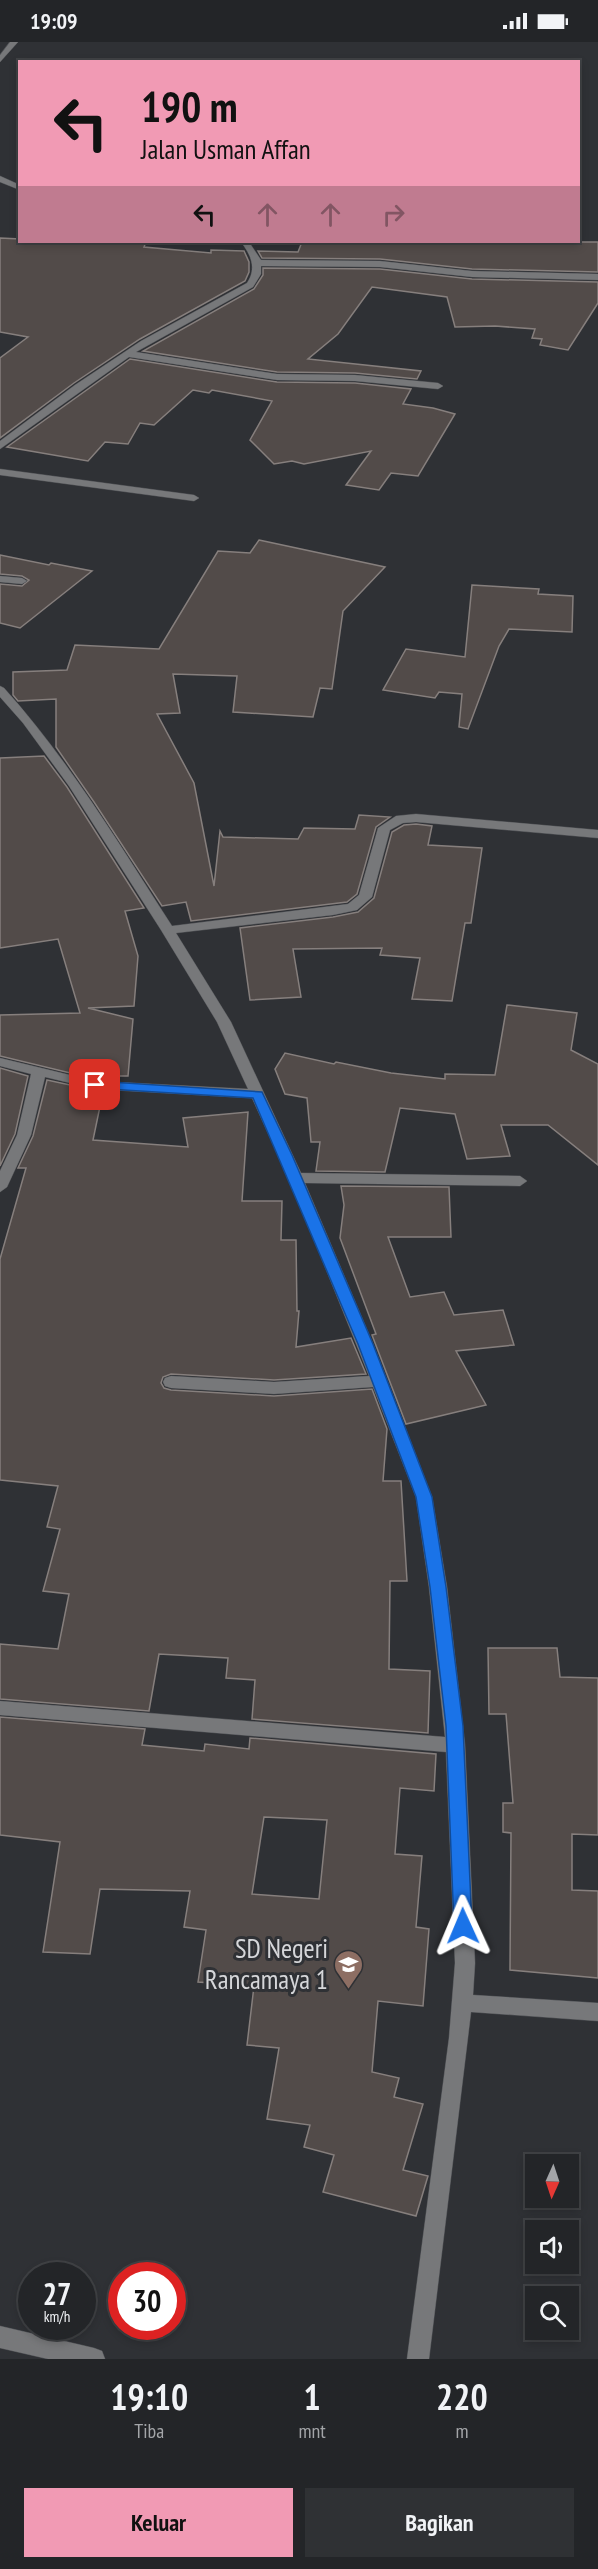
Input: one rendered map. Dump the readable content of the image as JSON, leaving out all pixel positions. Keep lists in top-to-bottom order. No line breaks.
{"places":{"school or university":["SD Negeri Rancamaya 1"]},"north":"bottom","page":{"status":"19:09","turn":["190 m","Jalan Usman Affan"],"speed":"27 km/h","limit":"30","eta":["19:10","Tiba","1","mnt","220","m"],"buttons":["Keluar","Bagikan"]}}
